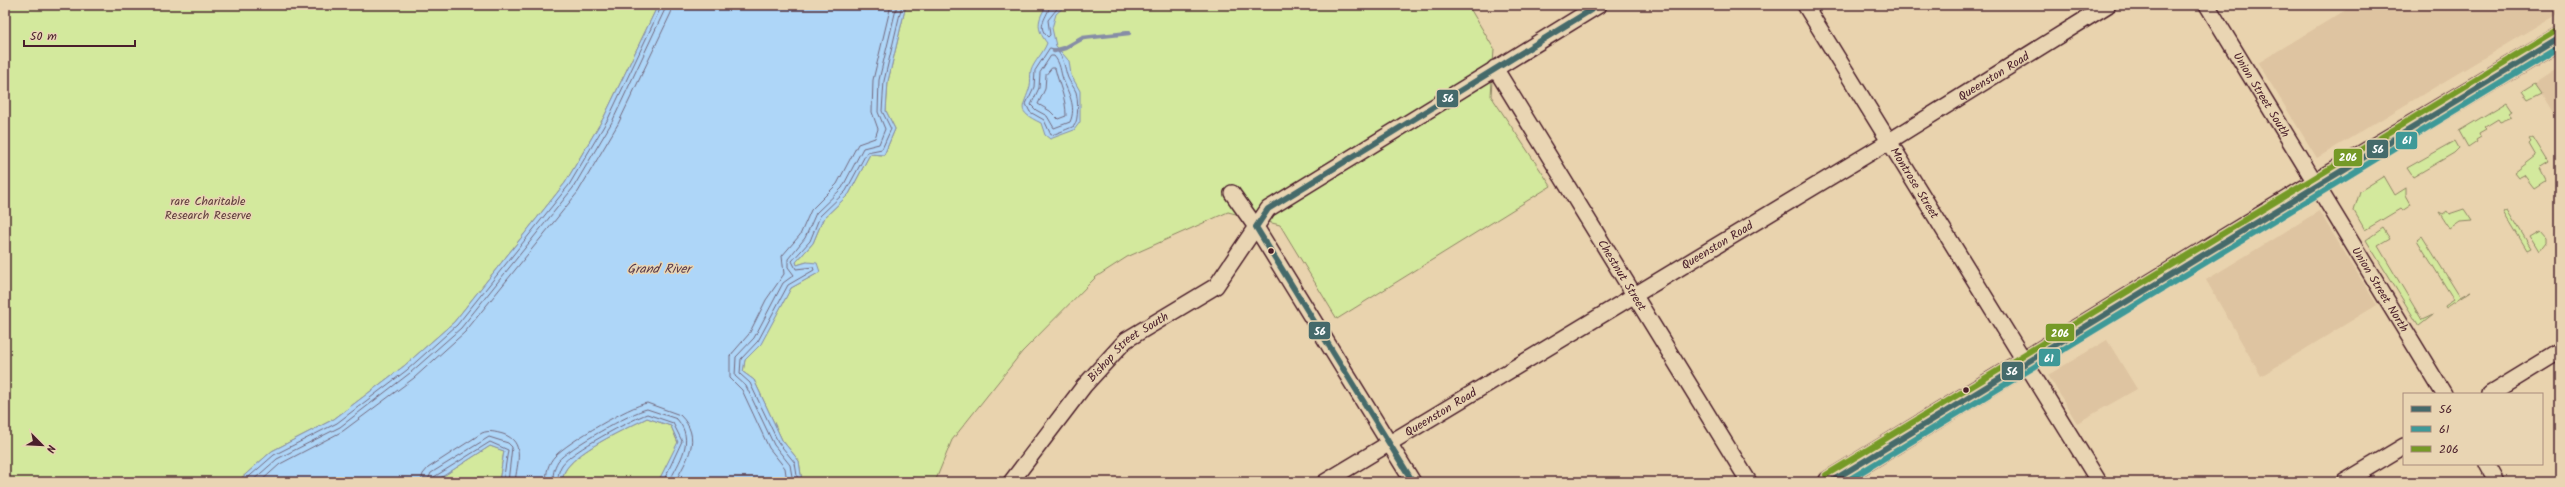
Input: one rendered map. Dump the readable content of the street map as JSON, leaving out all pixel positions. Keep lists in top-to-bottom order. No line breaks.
{"streets":{"street":["Queenston Road","Union Street South","Montrose Street","Chestnut Street","Union Street North","Bishop Street South"]},"crossings":[["Queenston Road","Montrose Street"],["Queenston Road","Chestnut Street"],["Union Street South","Union Street North"],["Chestnut Street","Bishop Street South"]],"water":["Grand River"],"parks":["rare Charitable Research Reserve"],"lines":["transit line 56","transit line 206","transit line 61"],"legend":["56","61","206"],"scale_bar":"50 m","north":"bottom right"}
